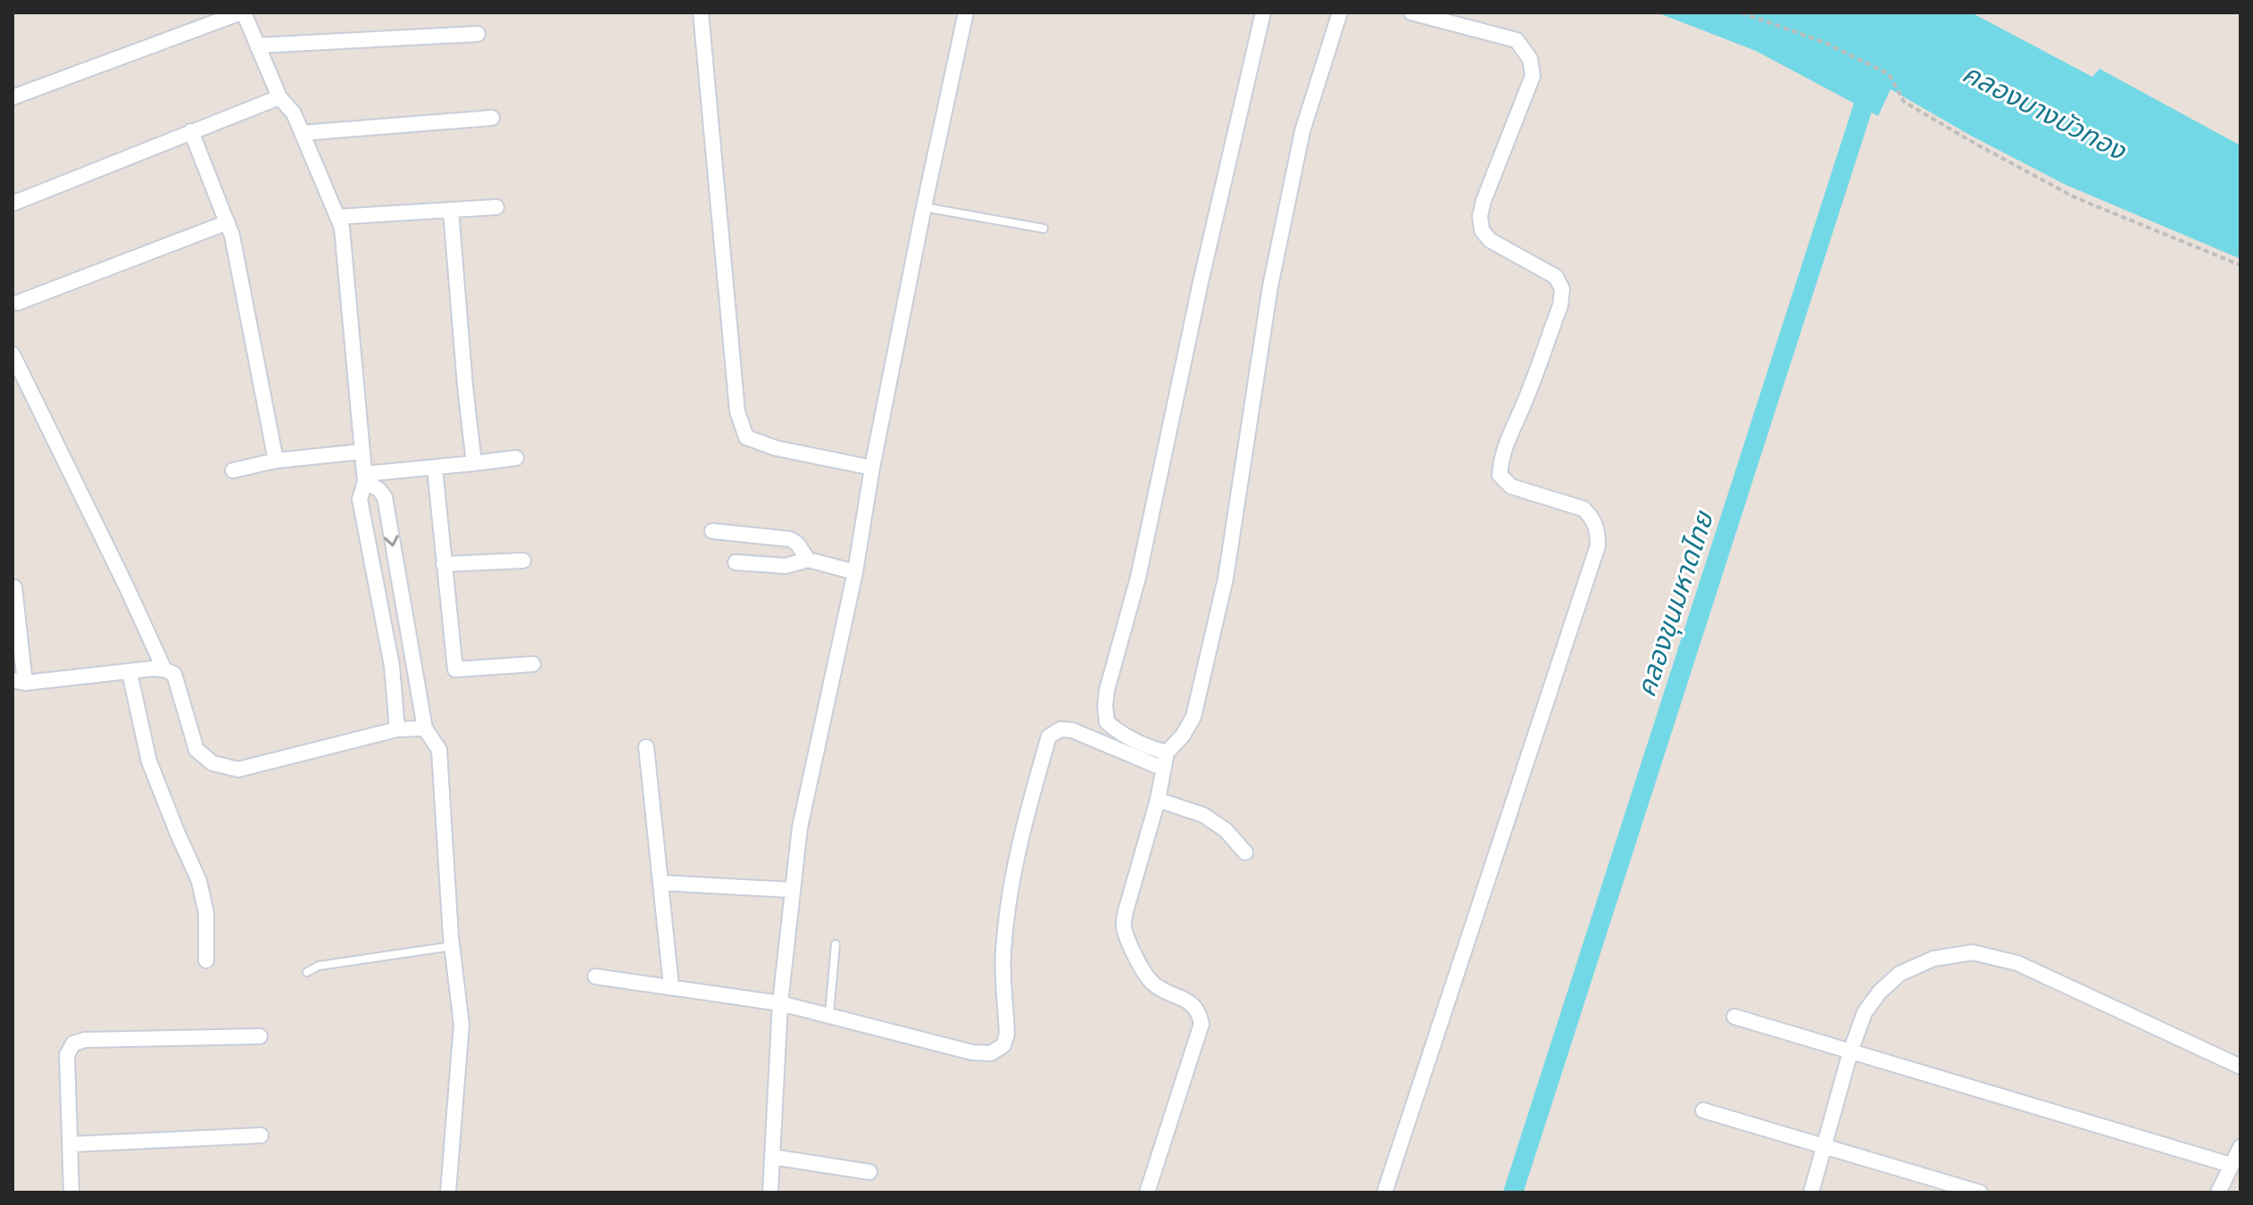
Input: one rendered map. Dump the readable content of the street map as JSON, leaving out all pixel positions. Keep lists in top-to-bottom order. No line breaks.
{"water":["คลองบางบัวทอง","คลองขุนมหาดไทย"]}
